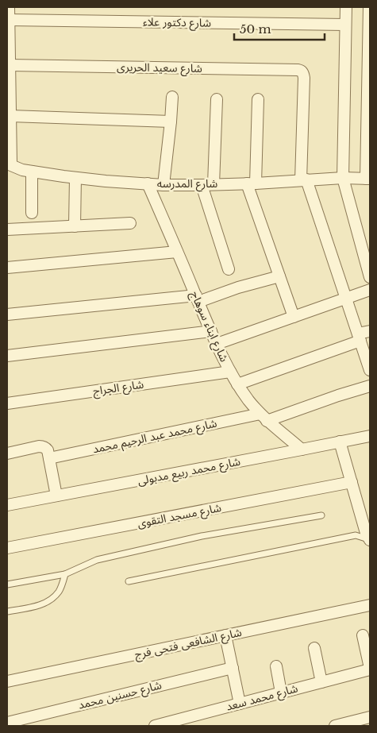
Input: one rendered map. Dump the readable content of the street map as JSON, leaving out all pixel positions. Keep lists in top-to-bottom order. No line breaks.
{"streets":{"street":["شارع دكتور علاء","شارع سعيد الحريرى","شارع المدرسه","شارع ابناء سوهاج","شارع الجراج","شارع محمد عبد الرحيم محمد","شارع محمد ربيع مدبولى","شارع مسجد التقوى","شارع الشافعى فتحى فرج","شارع حسنين محمد","شارع محمد سعد"]},"crossings":[["شارع سعيد الحريرى","شارع المدرسه"],["شارع المدرسه","شارع ابناء سوهاج"],["شارع ابناء سوهاج","شارع الجراج"],["شارع ابناء سوهاج","شارع محمد عبد الرحيم محمد"],["شارع ابناء سوهاج","شارع محمد ربيع مدبولى"]],"scale_bar":"50 m"}
